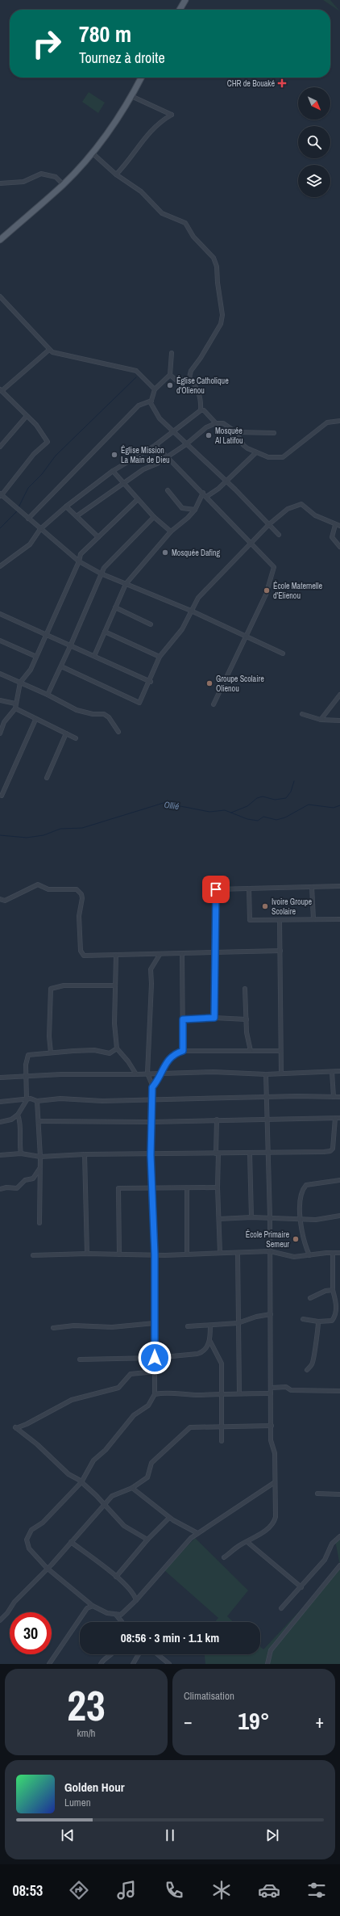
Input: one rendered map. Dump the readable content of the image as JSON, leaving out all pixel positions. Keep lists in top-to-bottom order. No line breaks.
{"water":["Ollié"],"places":{"health":["CHR de Bouaké"],"other":["Église Catholique d'Olienou","Mosquée Al Latifou","Église Mission La Main de Dieu","Mosquée Dafing","École Maternelle d'Elienou","Groupe Scolaire Olienou","Ivoire Groupe Scolaire","École Primaire Semeur"]},"north":"bottom right","page":{"turn":["780 m","Tournez à droite"],"limit":"30","trip":"08:56 · 3 min · 1.1 km","tile":[["23","km/h"],"Climatisation"],"heat":["−","19°","+"],"song":["Golden Hour","Lumen"],"tabs":"08:53"}}
